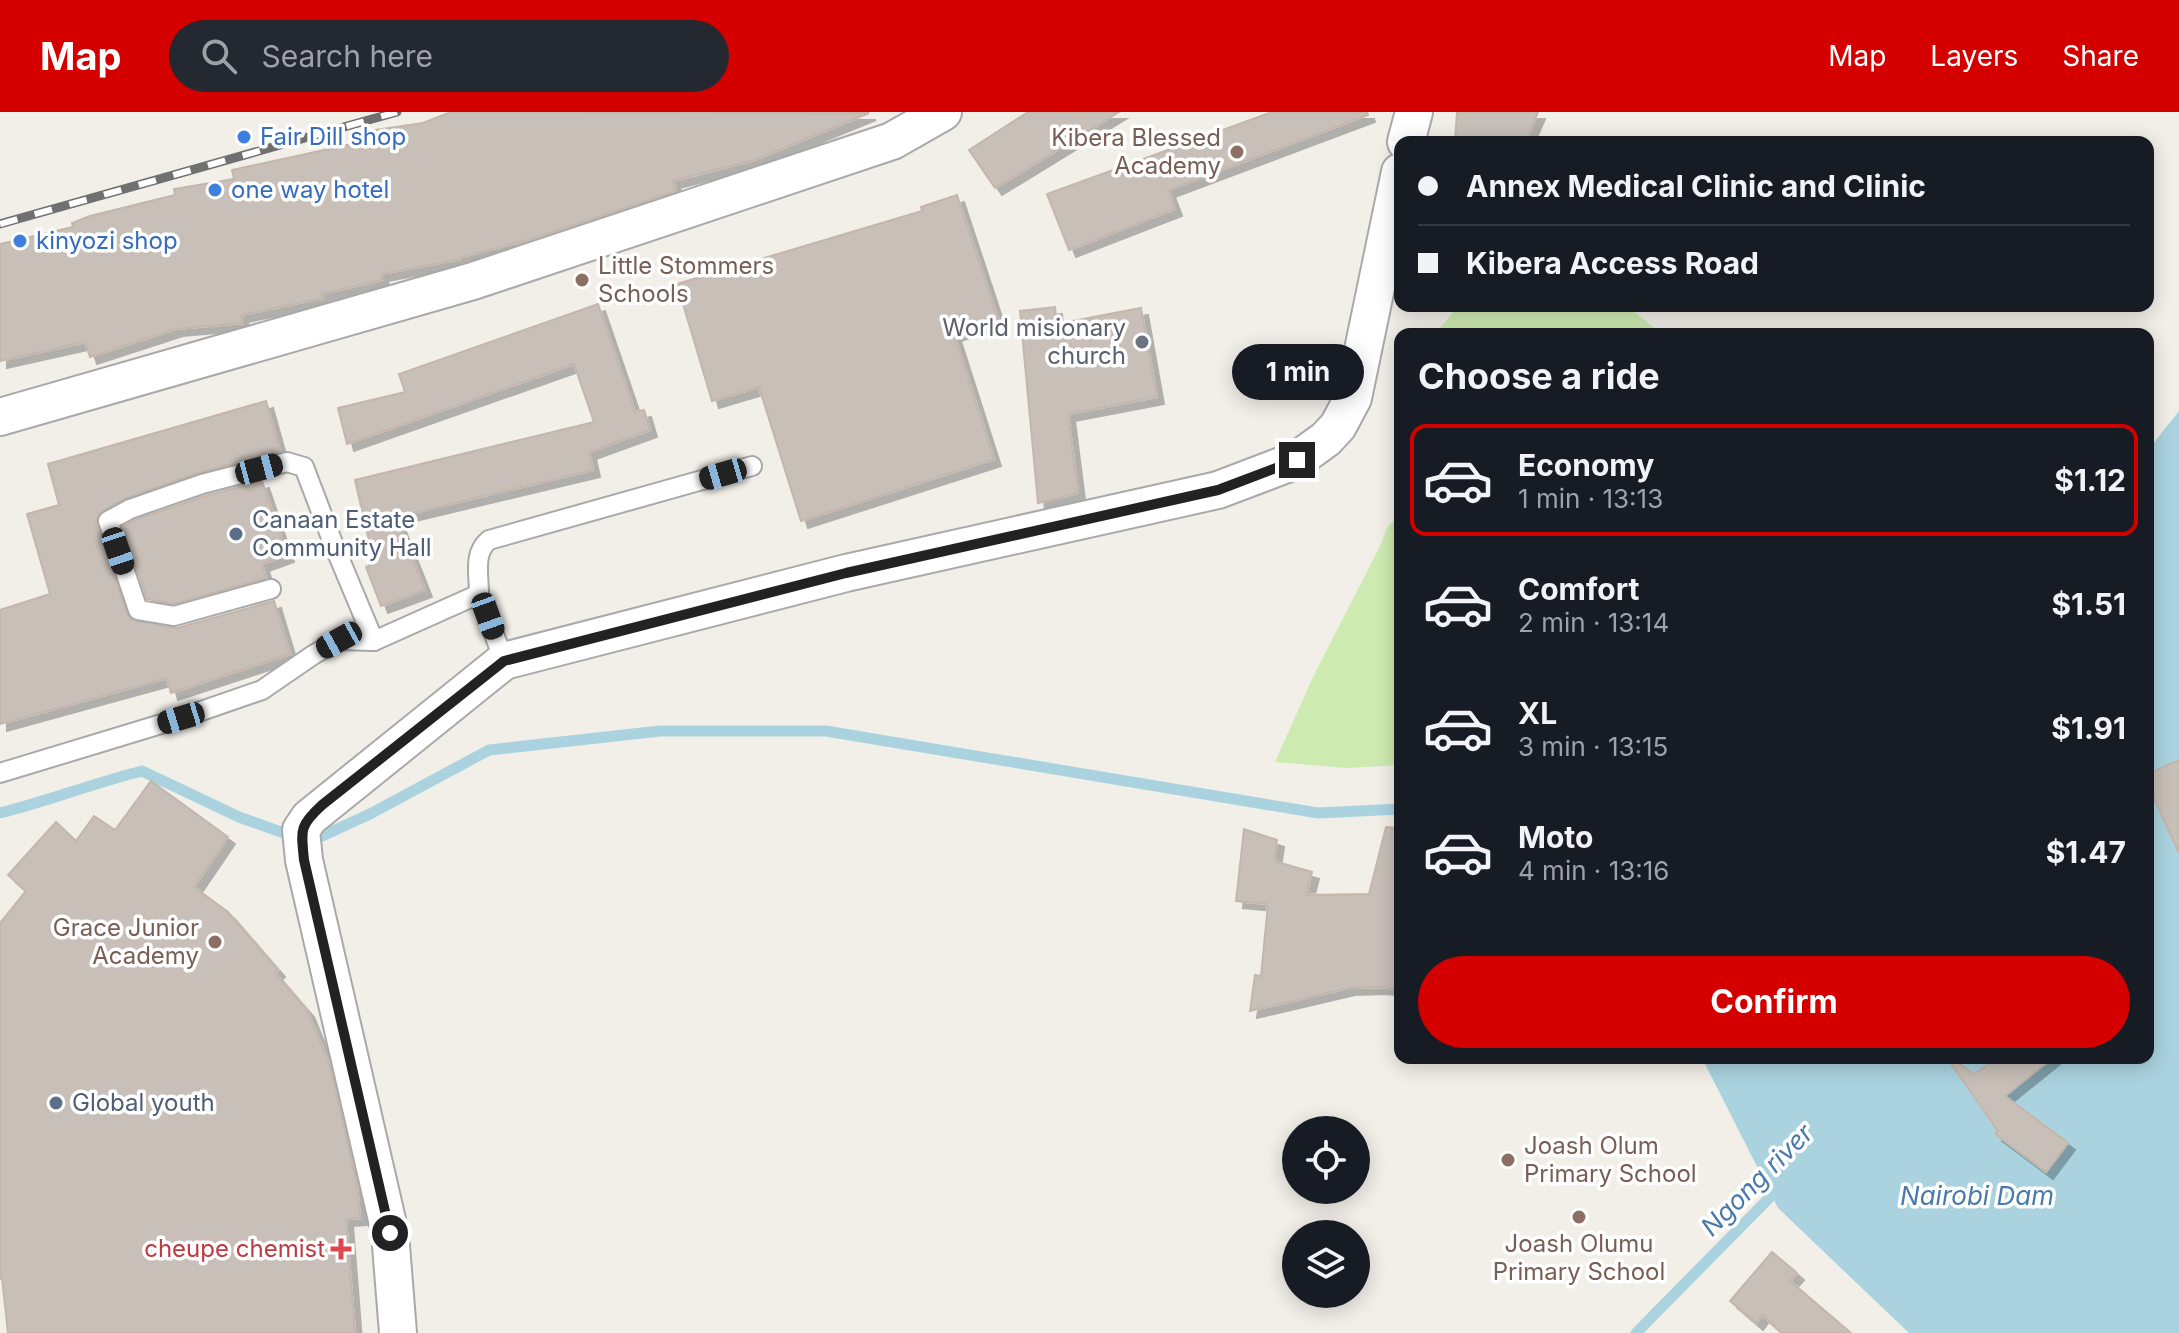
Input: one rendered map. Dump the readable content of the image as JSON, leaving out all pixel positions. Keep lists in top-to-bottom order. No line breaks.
{"water":["Ngong river","Nairobi Dam"],"places":{"other":["Fair Dill shop","Kibera Blessed Academy","one way hotel","kinyozi shop","Little Stommers Schools","World misionary church","Canaan Estate Community Hall","Grace Junior Academy","Global youth","Joash Olum Primary School","Joash Olumu Primary School"],"health":["cheupe chemist"]},"page":{"header":"Map","search":"Search here","nav":["Map","Layers","Share"],"banner":["Annex Medical Clinic and Clinic","Kibera Access Road"],"heading":"Choose a ride","bubble":"1 min","list":[{"name":"Economy","note":"1 min · 13:13","value":"$1.12"},{"name":"Comfort","note":"2 min · 13:14","value":"$1.51"},{"name":"XL","note":"3 min · 13:15","value":"$1.91"},{"name":"Moto","note":"4 min · 13:16","value":"$1.47"}],"buttons":"Confirm"}}
